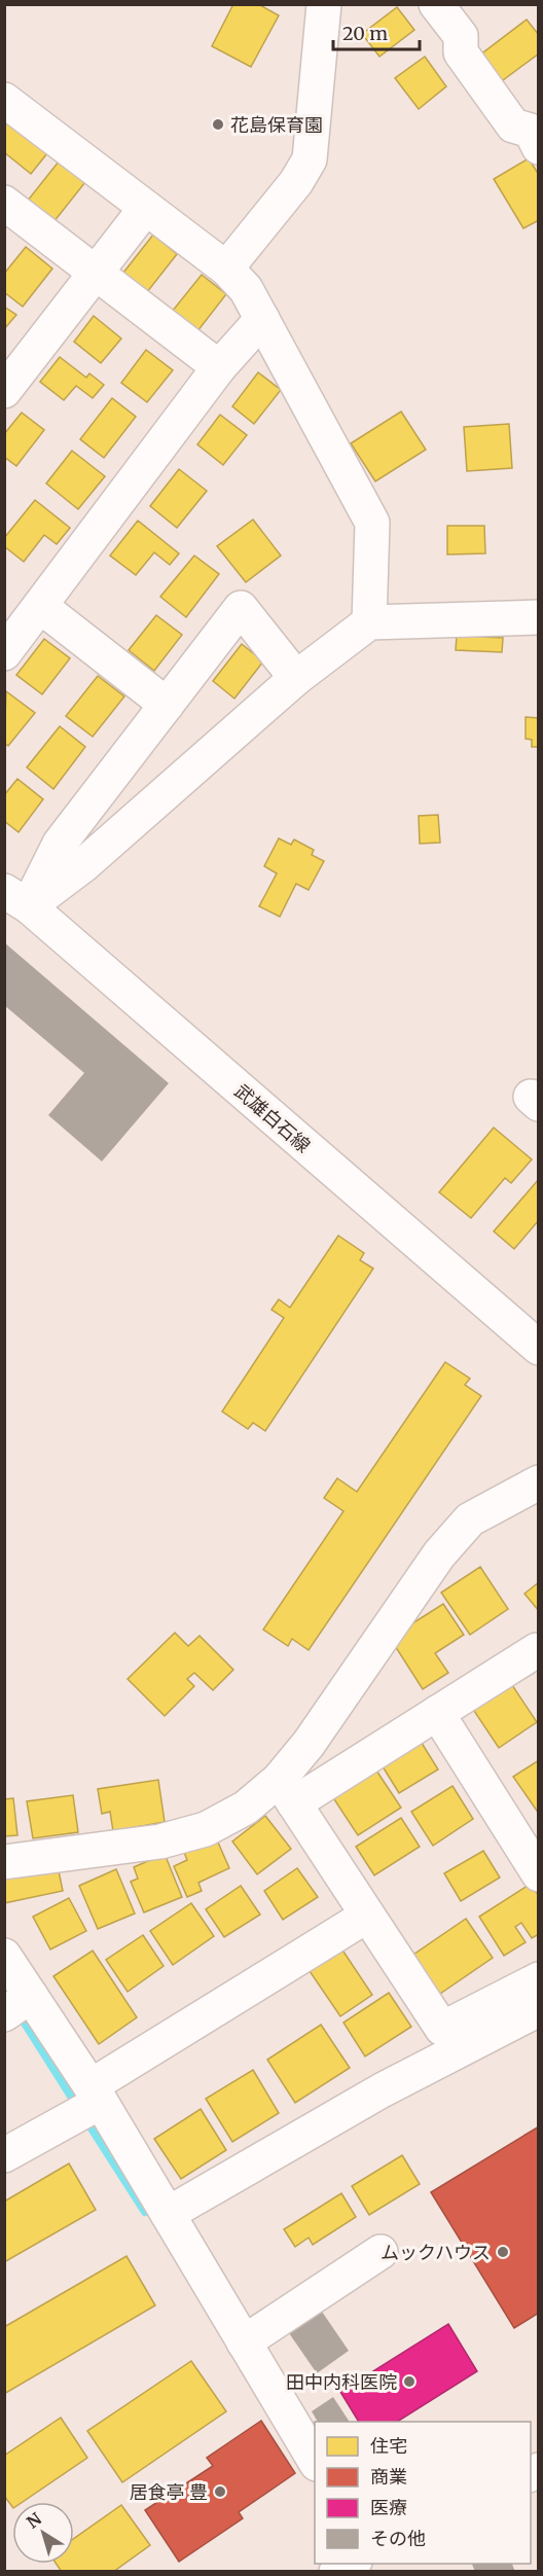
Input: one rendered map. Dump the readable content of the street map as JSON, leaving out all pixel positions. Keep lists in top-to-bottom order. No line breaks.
{"streets":{"street":["武雄白石線"]},"places":["花島保育園","ムックハウス","田中内科医院","居食亭 豊"],"legend":["住宅","商業","医療","その他"],"scale_bar":"20 m","north":"top left"}
